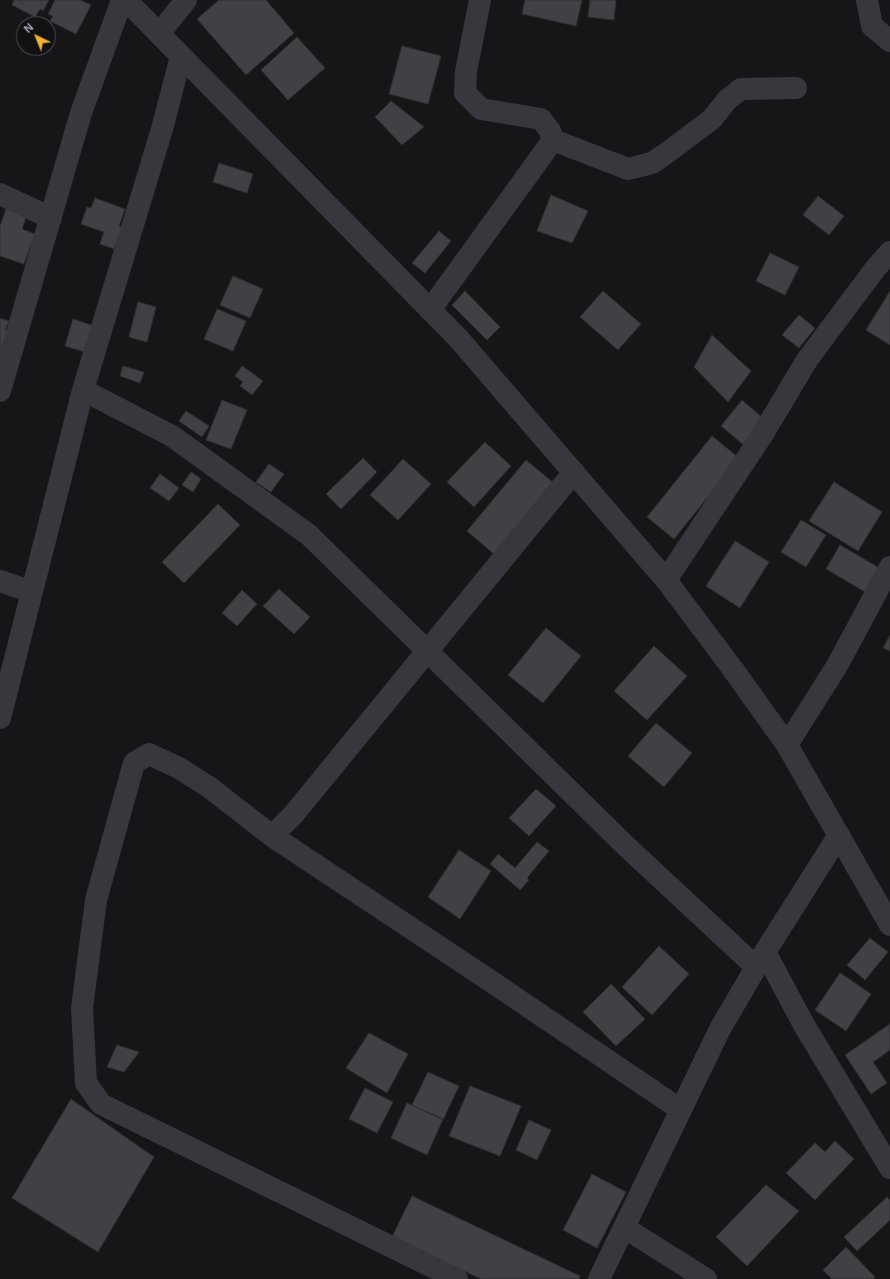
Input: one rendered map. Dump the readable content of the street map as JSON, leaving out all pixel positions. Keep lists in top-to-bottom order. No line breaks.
{"north":"top left"}
